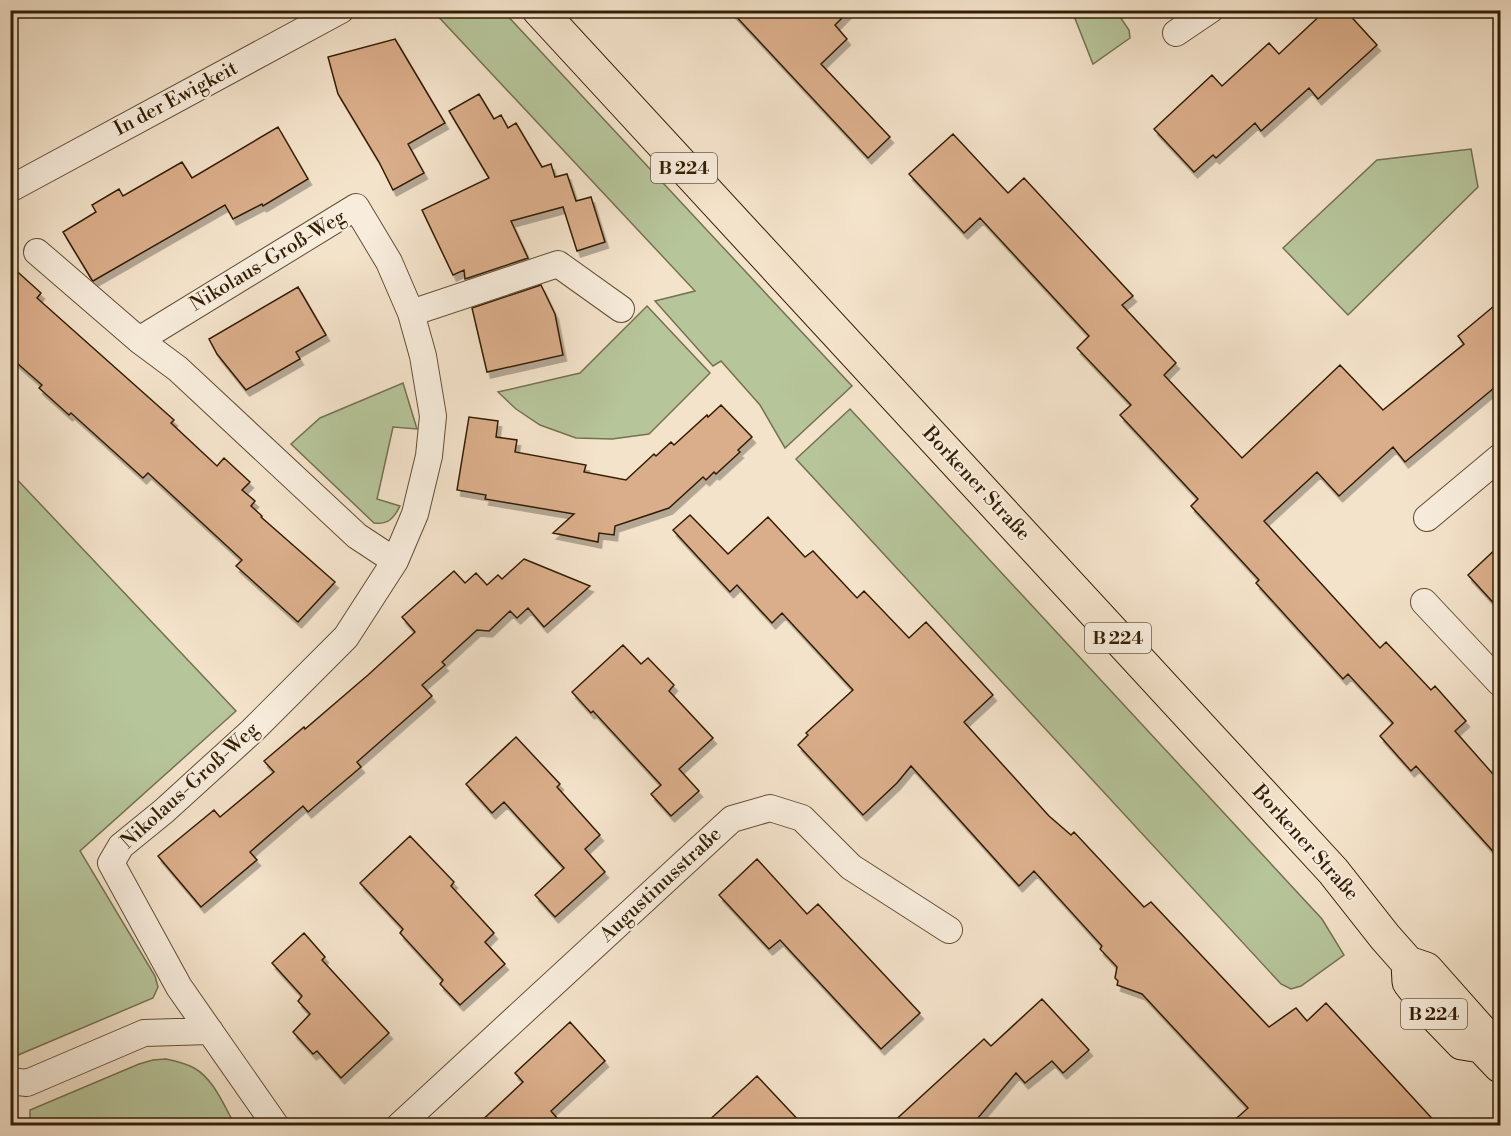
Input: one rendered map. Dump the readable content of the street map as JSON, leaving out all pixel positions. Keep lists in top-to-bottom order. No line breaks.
{"streets":{"main road":["B 224","Borkener Straße"],"street":["In der Ewigkeit","Nikolaus-Groß-Weg","Augustinusstraße"]}}
